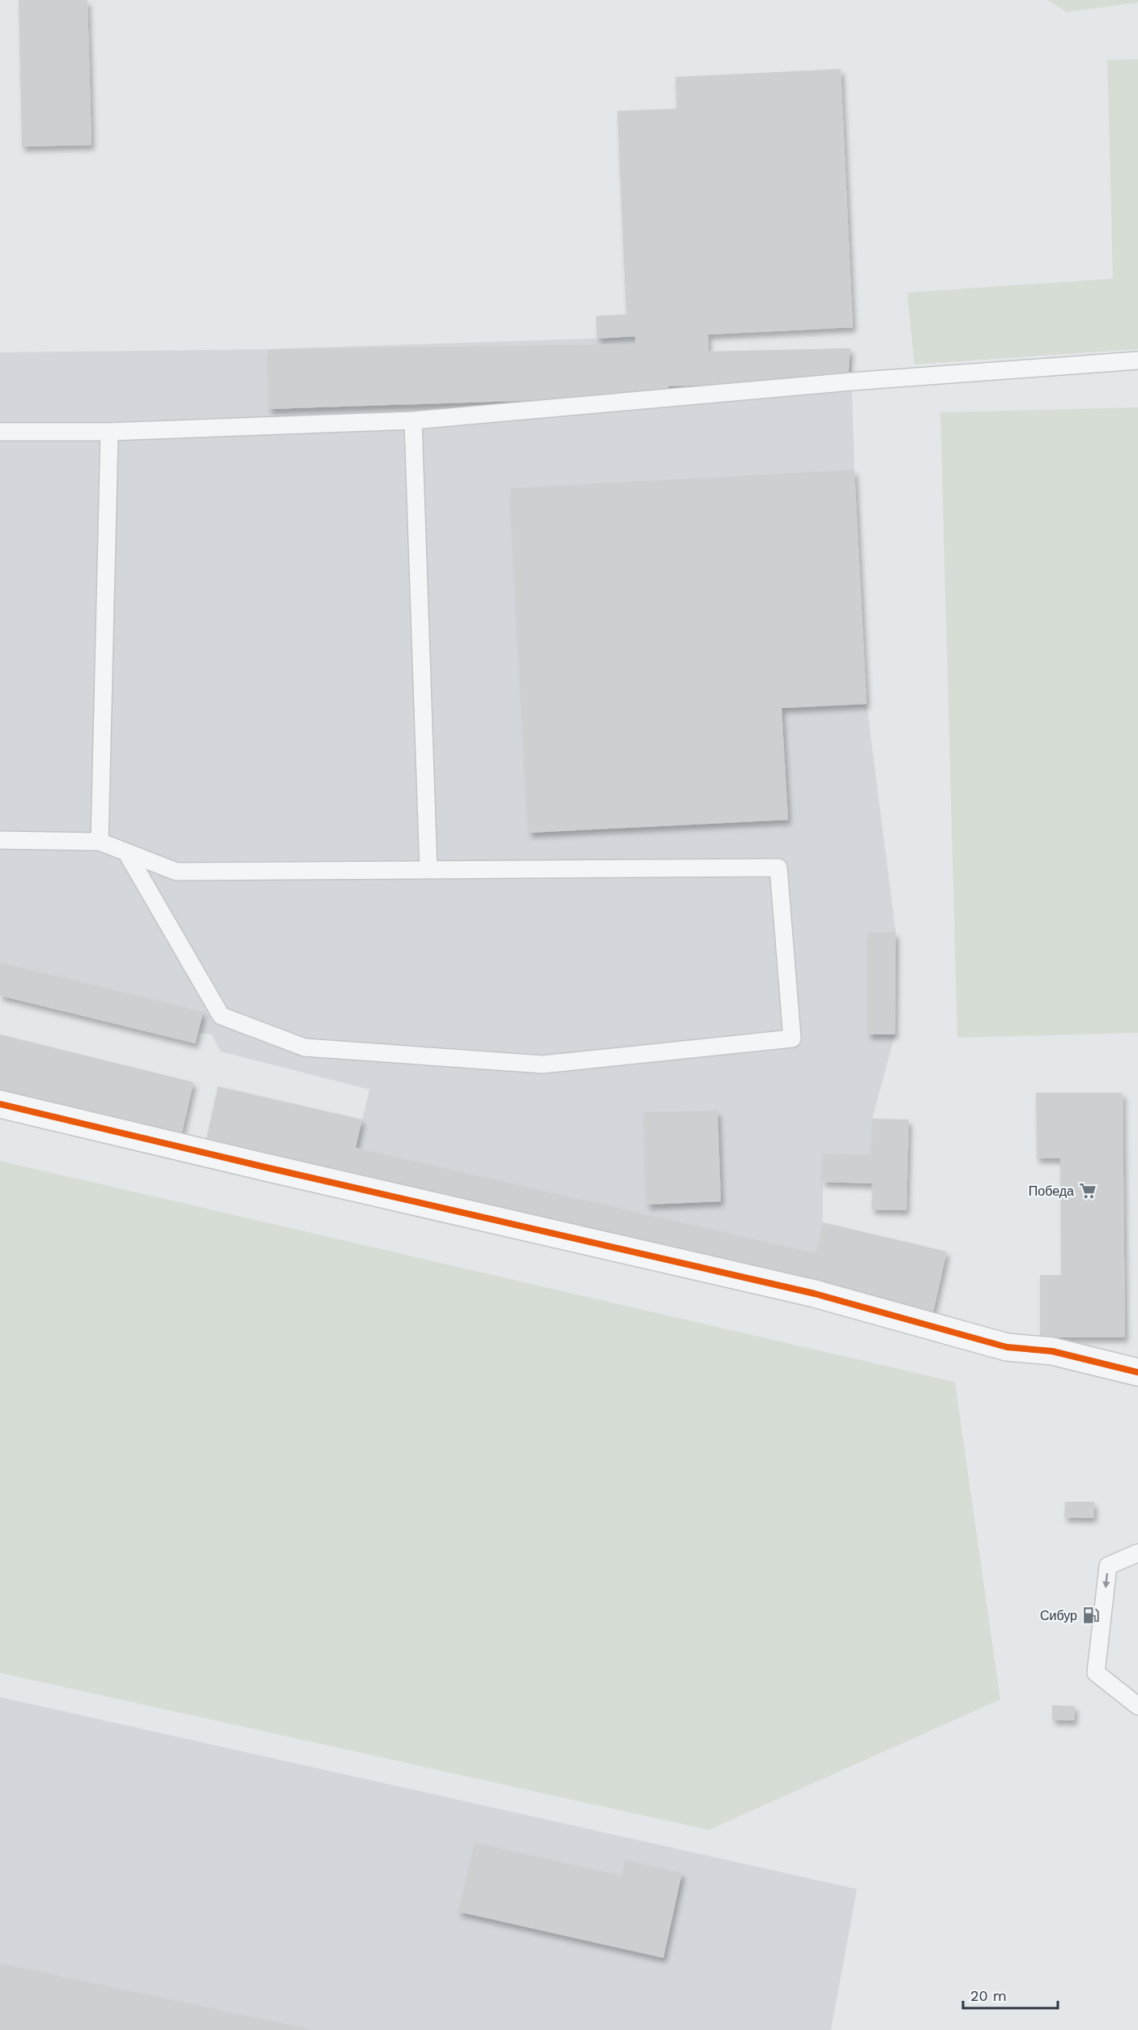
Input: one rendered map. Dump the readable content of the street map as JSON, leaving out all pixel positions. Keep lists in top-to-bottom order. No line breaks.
{"places":{"supermarket":["Победа"],"fuel station":["Сибур"]},"scale_bar":"20 m"}
